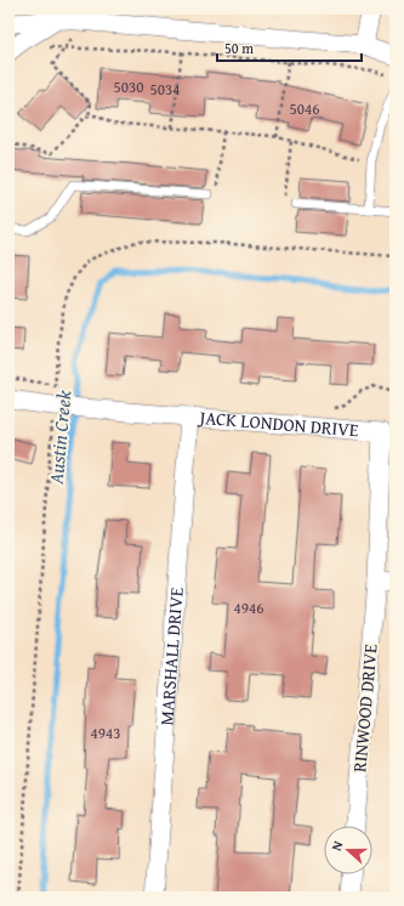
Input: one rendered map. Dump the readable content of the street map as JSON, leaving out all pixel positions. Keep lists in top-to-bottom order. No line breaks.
{"streets":{"street":["JACK LONDON DRIVE","MARSHALL DRIVE","RINWOOD DRIVE"]},"crossings":[["JACK LONDON DRIVE","MARSHALL DRIVE"],["JACK LONDON DRIVE","RINWOOD DRIVE"]],"water":["Austin Creek"],"house_numbers":["5030","5034","5046","4946","4943"],"scale_bar":"50 m","north":"left"}
